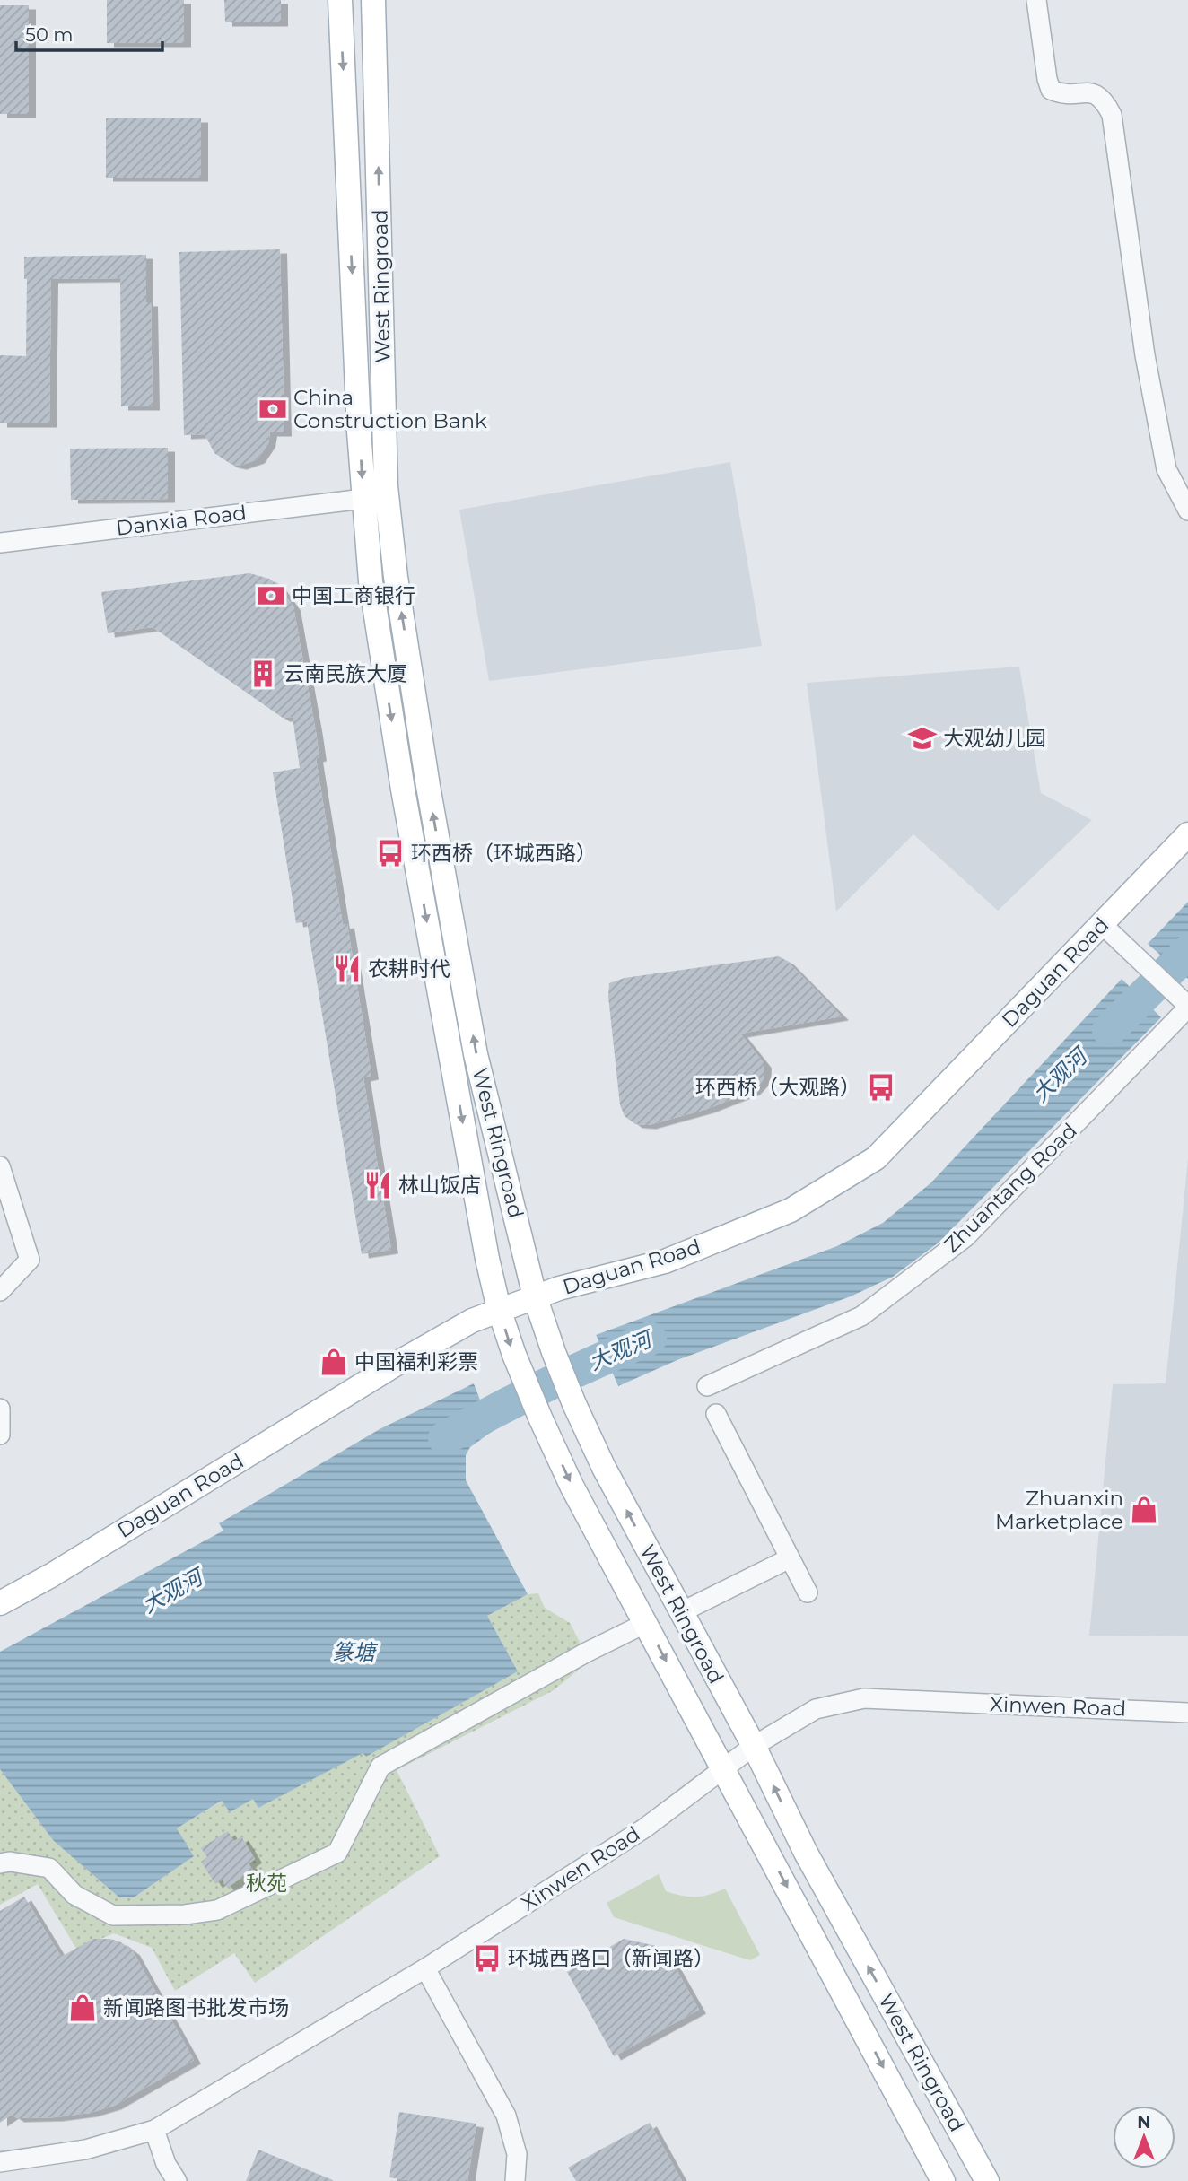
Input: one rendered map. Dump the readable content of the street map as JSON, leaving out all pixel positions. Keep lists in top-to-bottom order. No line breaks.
{"streets":{"main road":["West Ringroad","Daguan Road"],"street":["Danxia Road","Zhuantang Road","Xinwen Road"]},"crossings":[["West Ringroad","Danxia Road"],["West Ringroad","Daguan Road"],["West Ringroad","Xinwen Road"]],"water":["大观河","篆塘"],"parks":["秋苑"],"places":{"bank":["China Construction Bank","中国工商银行"],"building":["云南民族大厦"],"school or university":["大观幼儿园"],"bus stop":["环西桥（环城西路）","环西桥（大观路）","环城西路口（新闻路）"],"restaurant":["农耕时代","林山饭店"],"shop":["中国福利彩票","Zhuanxin Marketplace","新闻路图书批发市场"]},"scale_bar":"50 m","north":"top"}
